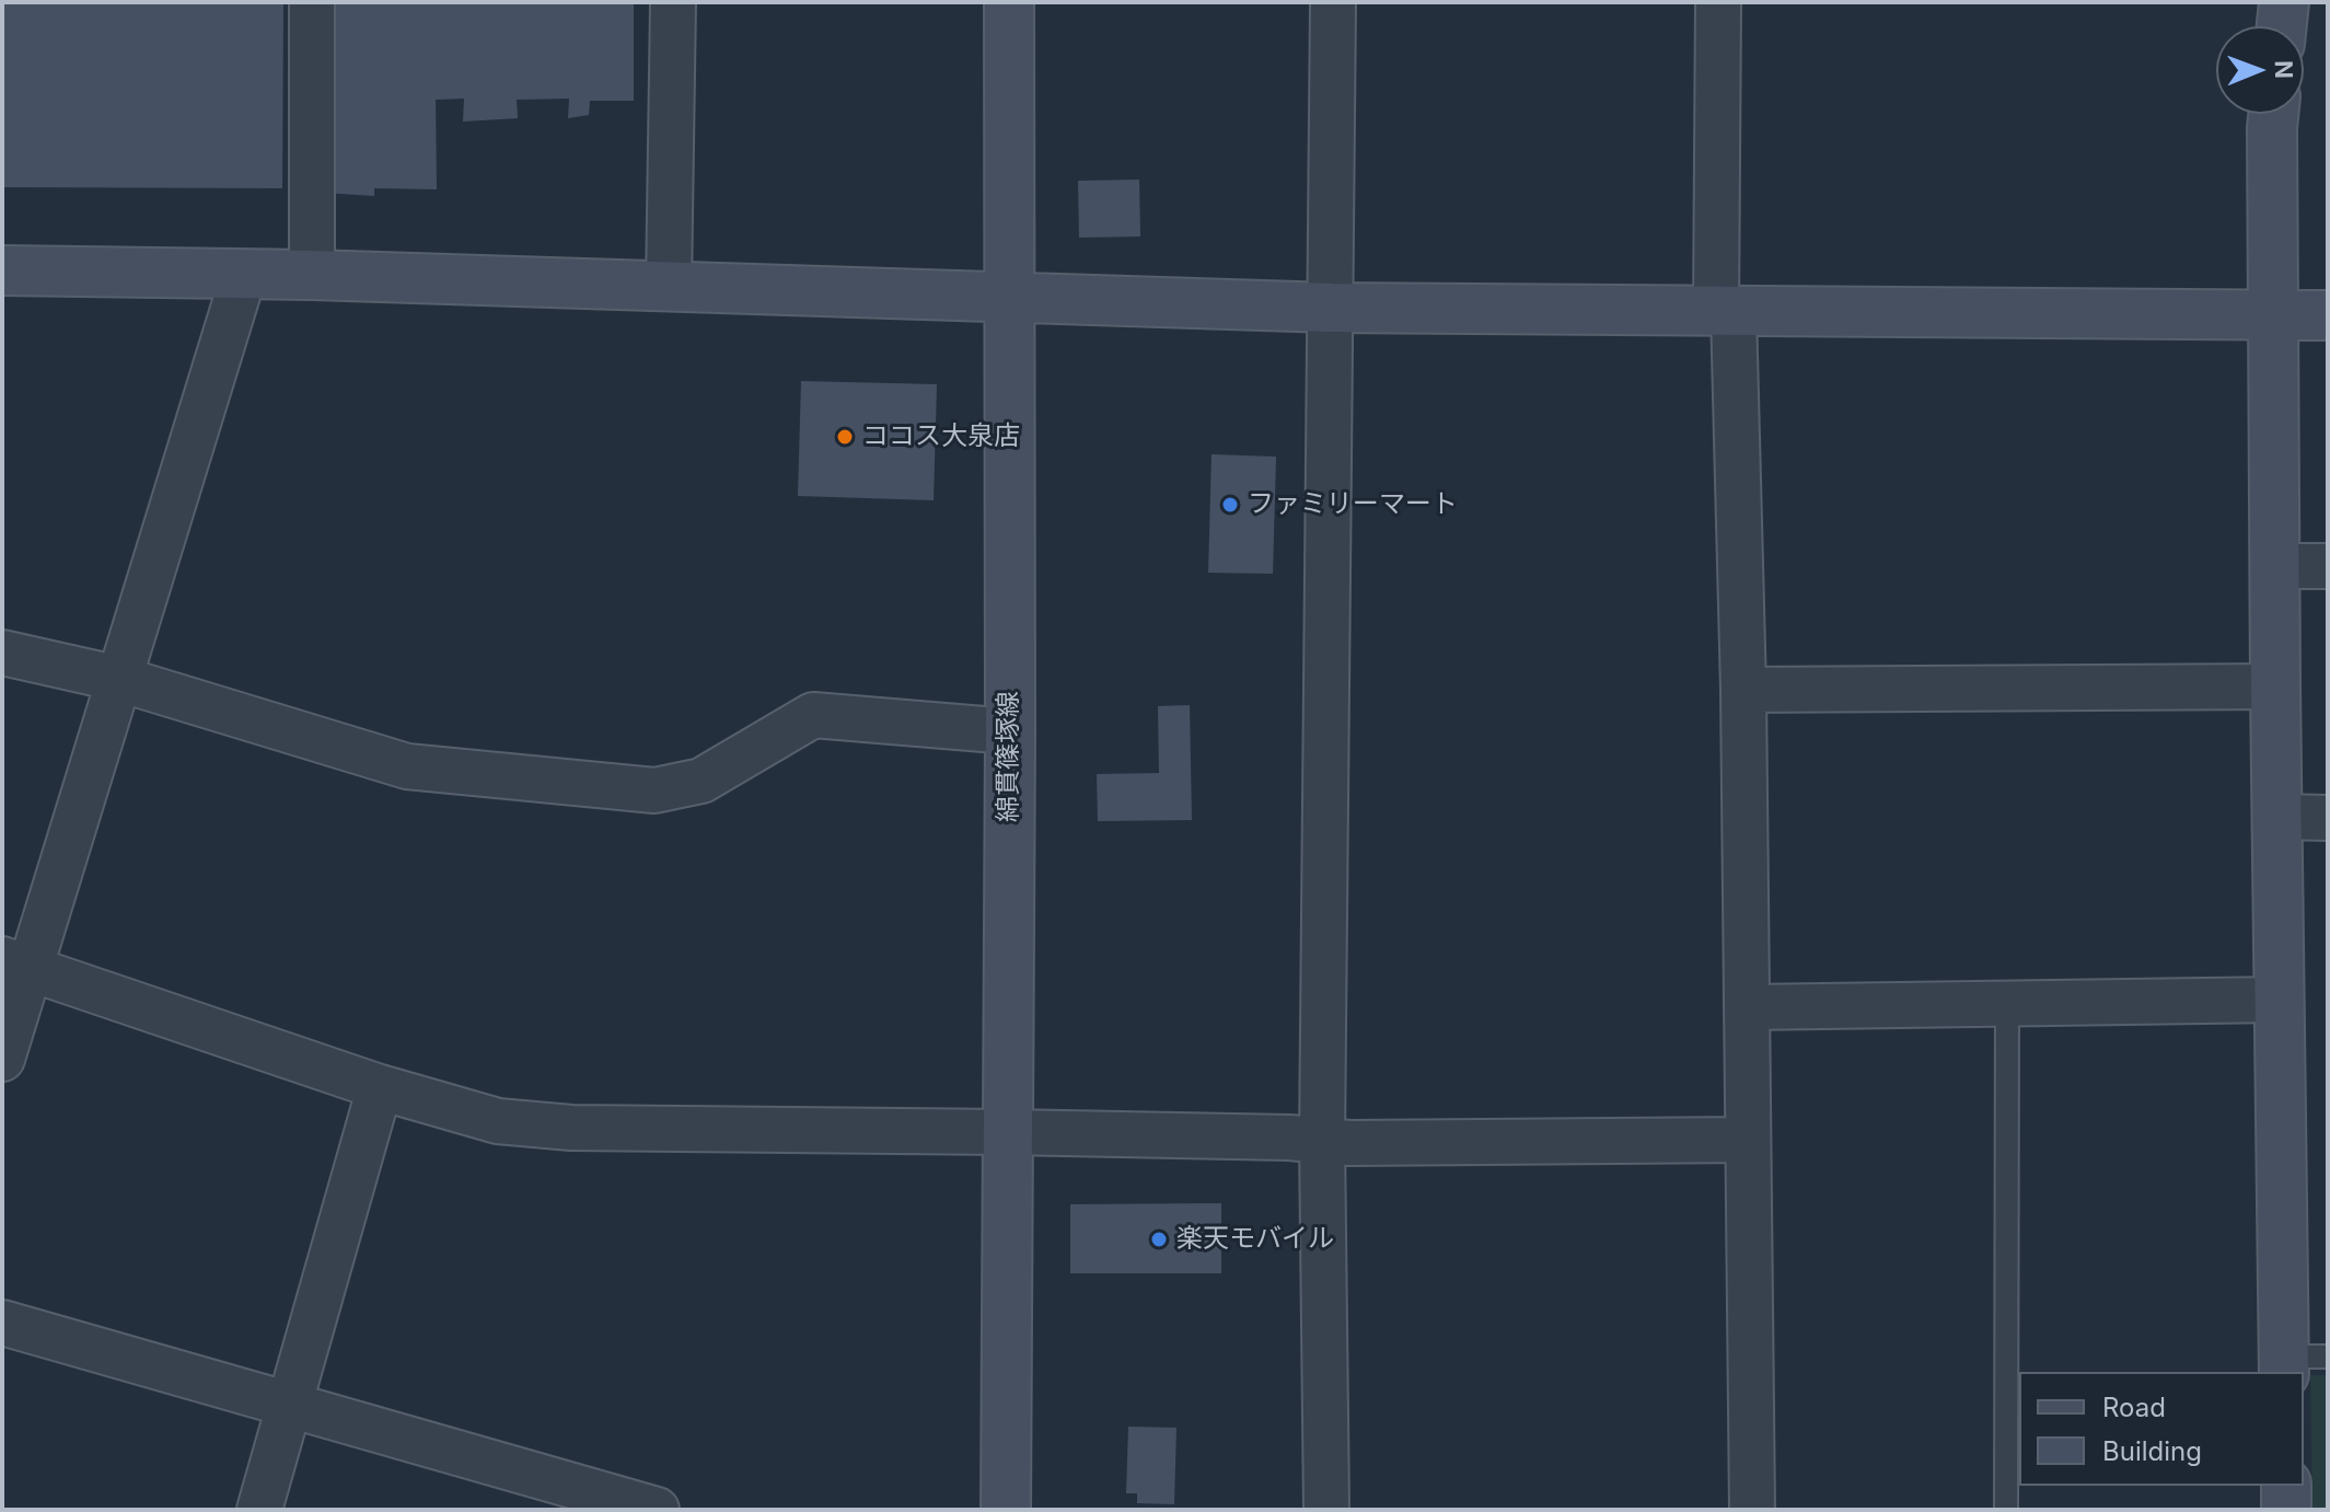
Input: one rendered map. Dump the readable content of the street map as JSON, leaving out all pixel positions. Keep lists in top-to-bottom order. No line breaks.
{"streets":{"street":["綿貫篠塚線"]},"places":["ココス大泉店","ファミリーマート","楽天モバイル"],"legend":["Road","Building"],"north":"right"}
